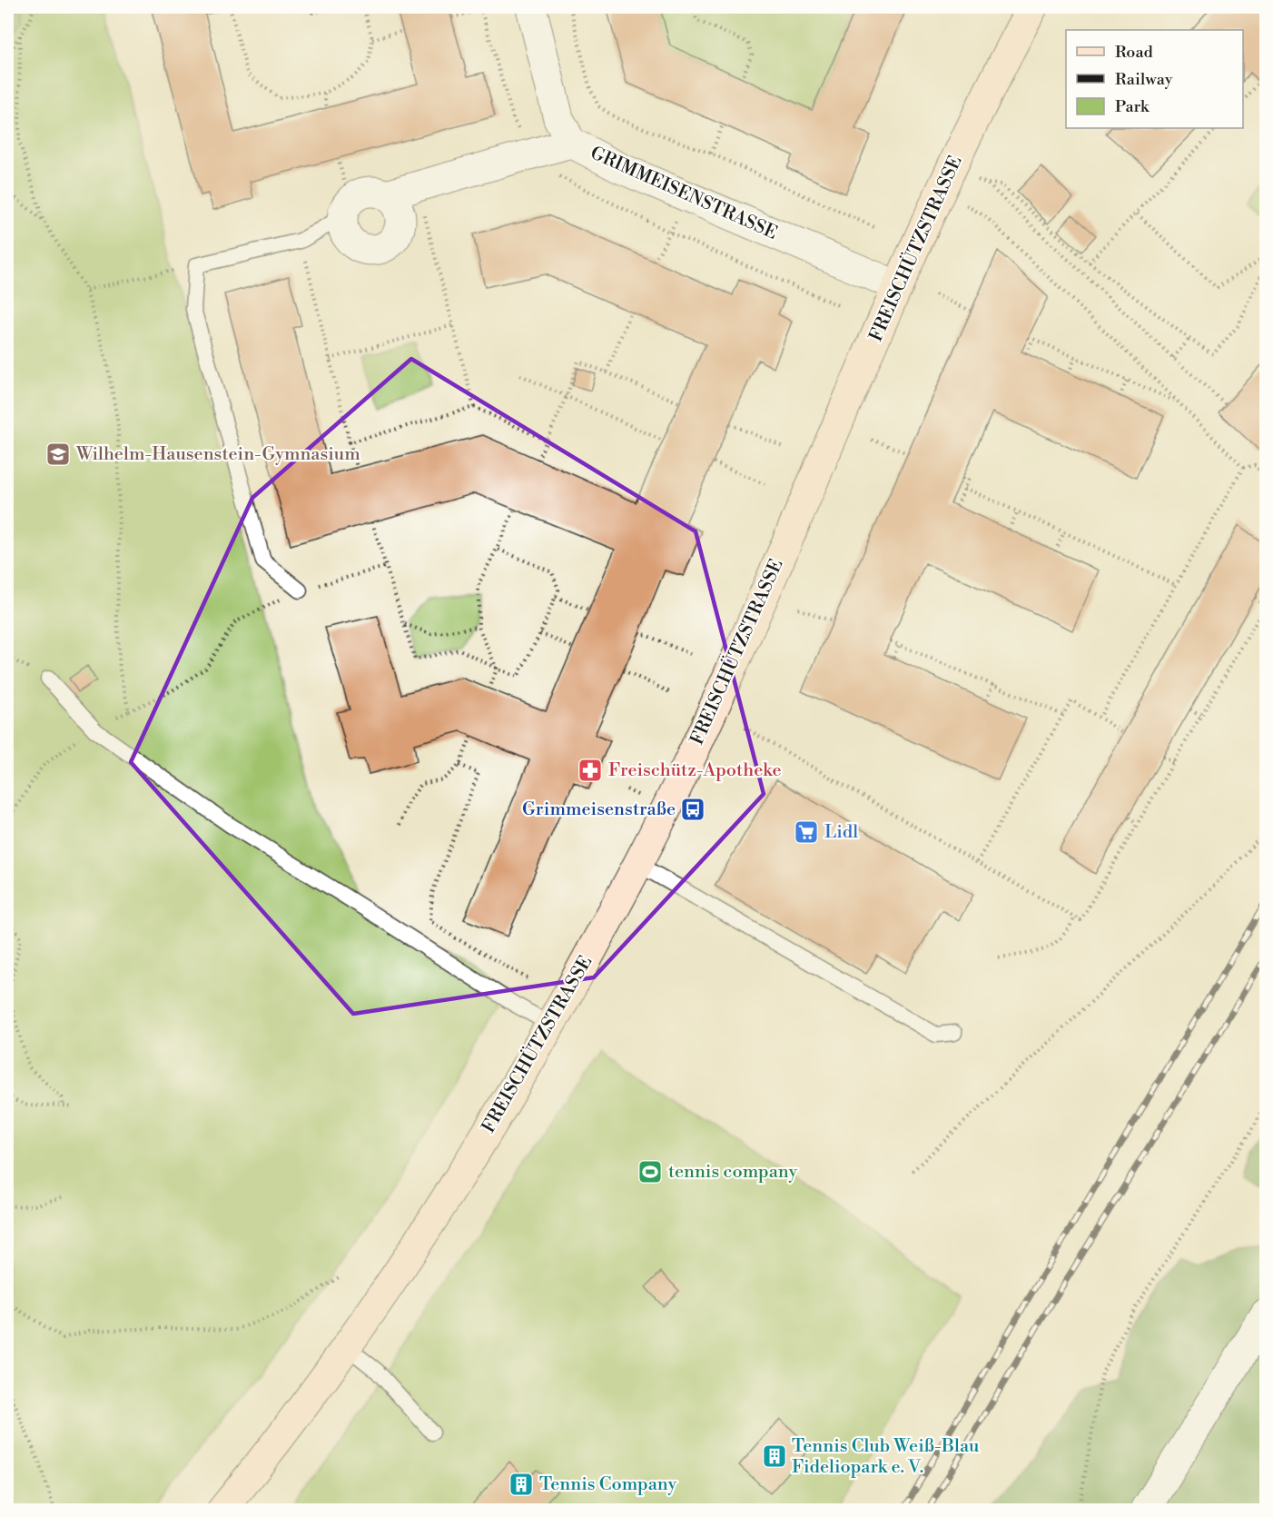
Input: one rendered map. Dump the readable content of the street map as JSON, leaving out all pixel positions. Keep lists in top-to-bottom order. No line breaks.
{"streets":{"main road":["FREISCHÜTZSTRASSE"],"street":["GRIMMEISENSTRASSE"]},"crossings":[["GRIMMEISENSTRASSE","FREISCHÜTZSTRASSE"]],"places":{"school or university":["Wilhelm-Hausenstein-Gymnasium"],"pharmacy":["Freischütz-Apotheke"],"bus stop":["Grimmeisenstraße"],"supermarket":["Lidl"],"sports":["tennis company"],"building":["Tennis Club Weiß-Blau Fideliopark e. V.","Tennis Company"]},"legend":["Road","Railway","Park"]}
